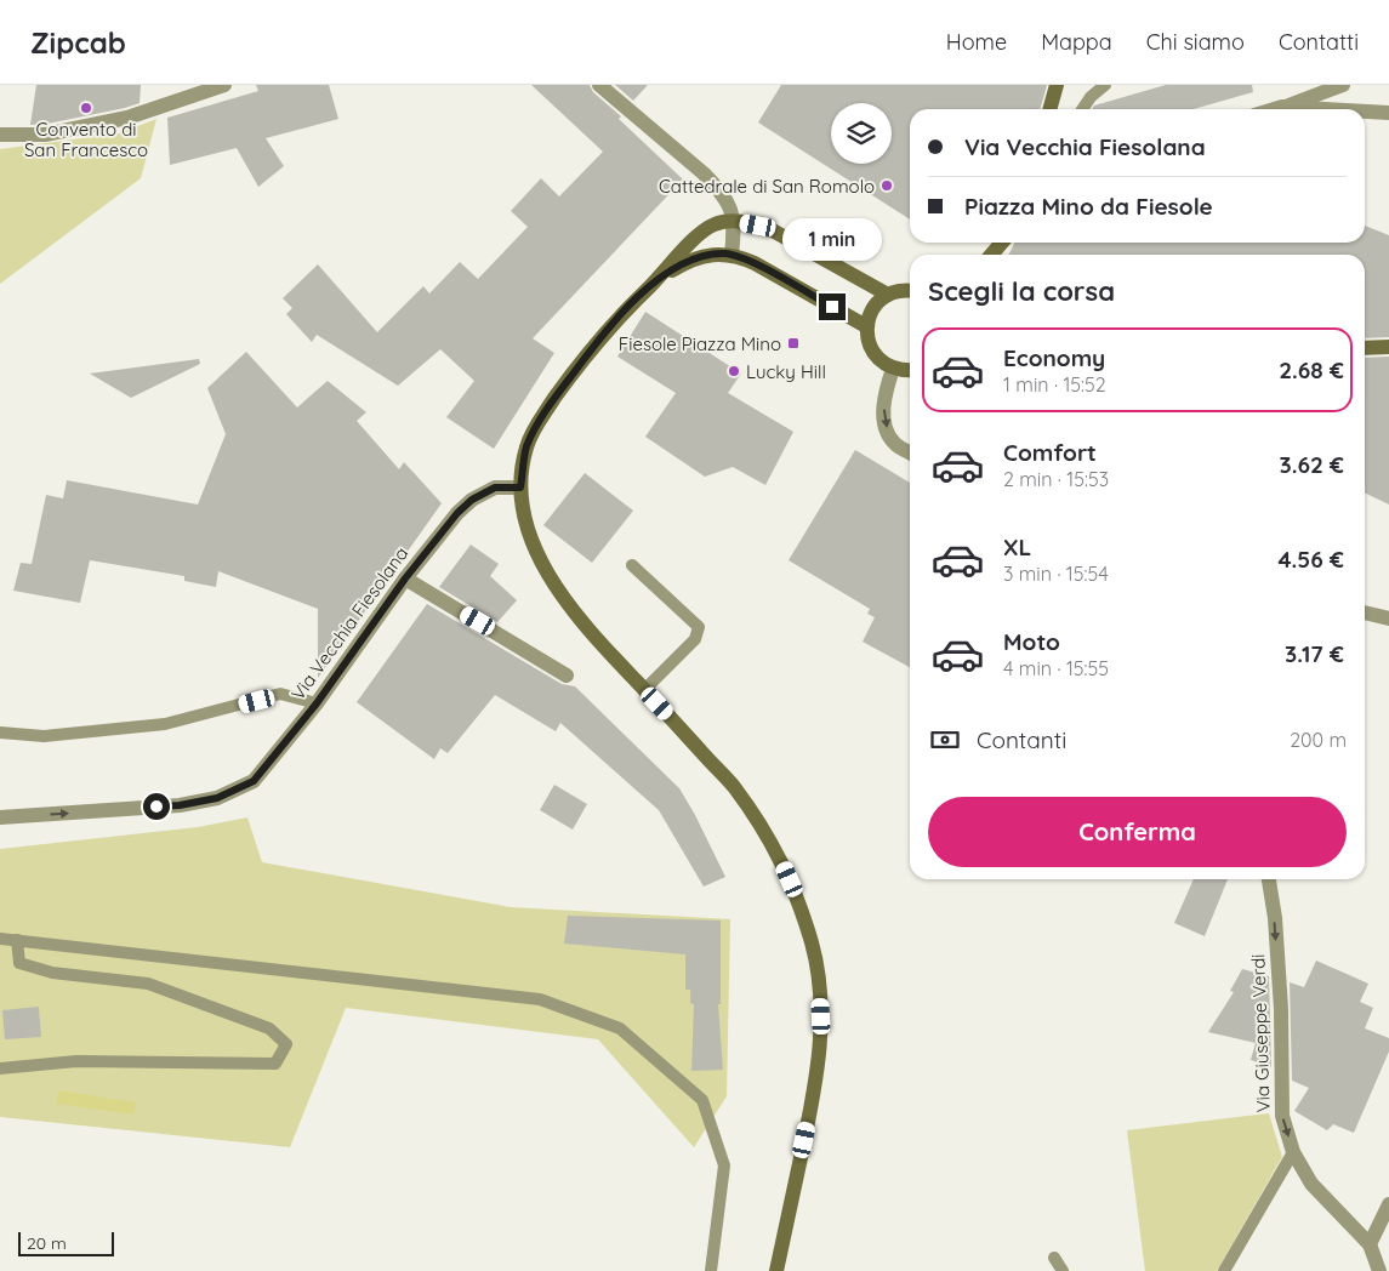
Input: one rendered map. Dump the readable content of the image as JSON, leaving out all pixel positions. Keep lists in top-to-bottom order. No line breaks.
{"streets":{"street":["Via Vecchia Fiesolana","Via Giuseppe Verdi"]},"one_way":["Via Vecchia Fiesolana","Via Giuseppe Verdi"],"places":{"other":["Convento di San Francesco","Cattedrale di San Romolo","Lucky Hill"],"transit":["Fiesole Piazza Mino"]},"scale_bar":"20 m","page":{"header":"Zipcab","nav":["Home","Mappa","Chi siamo","Contatti"],"banner":["Via Vecchia Fiesolana","Piazza Mino da Fiesole"],"bubble":"1 min","heading":"Scegli la corsa","list":[{"name":"Economy","note":"1 min · 15:52","value":"2.68 €"},{"name":"Comfort","note":"2 min · 15:53","value":"3.62 €"},{"name":"XL","note":"3 min · 15:54","value":"4.56 €"},{"name":"Moto","note":"4 min · 15:55","value":"3.17 €"}],"pay":["Contanti","200 m"],"buttons":"Conferma","scale":"20 m"}}
